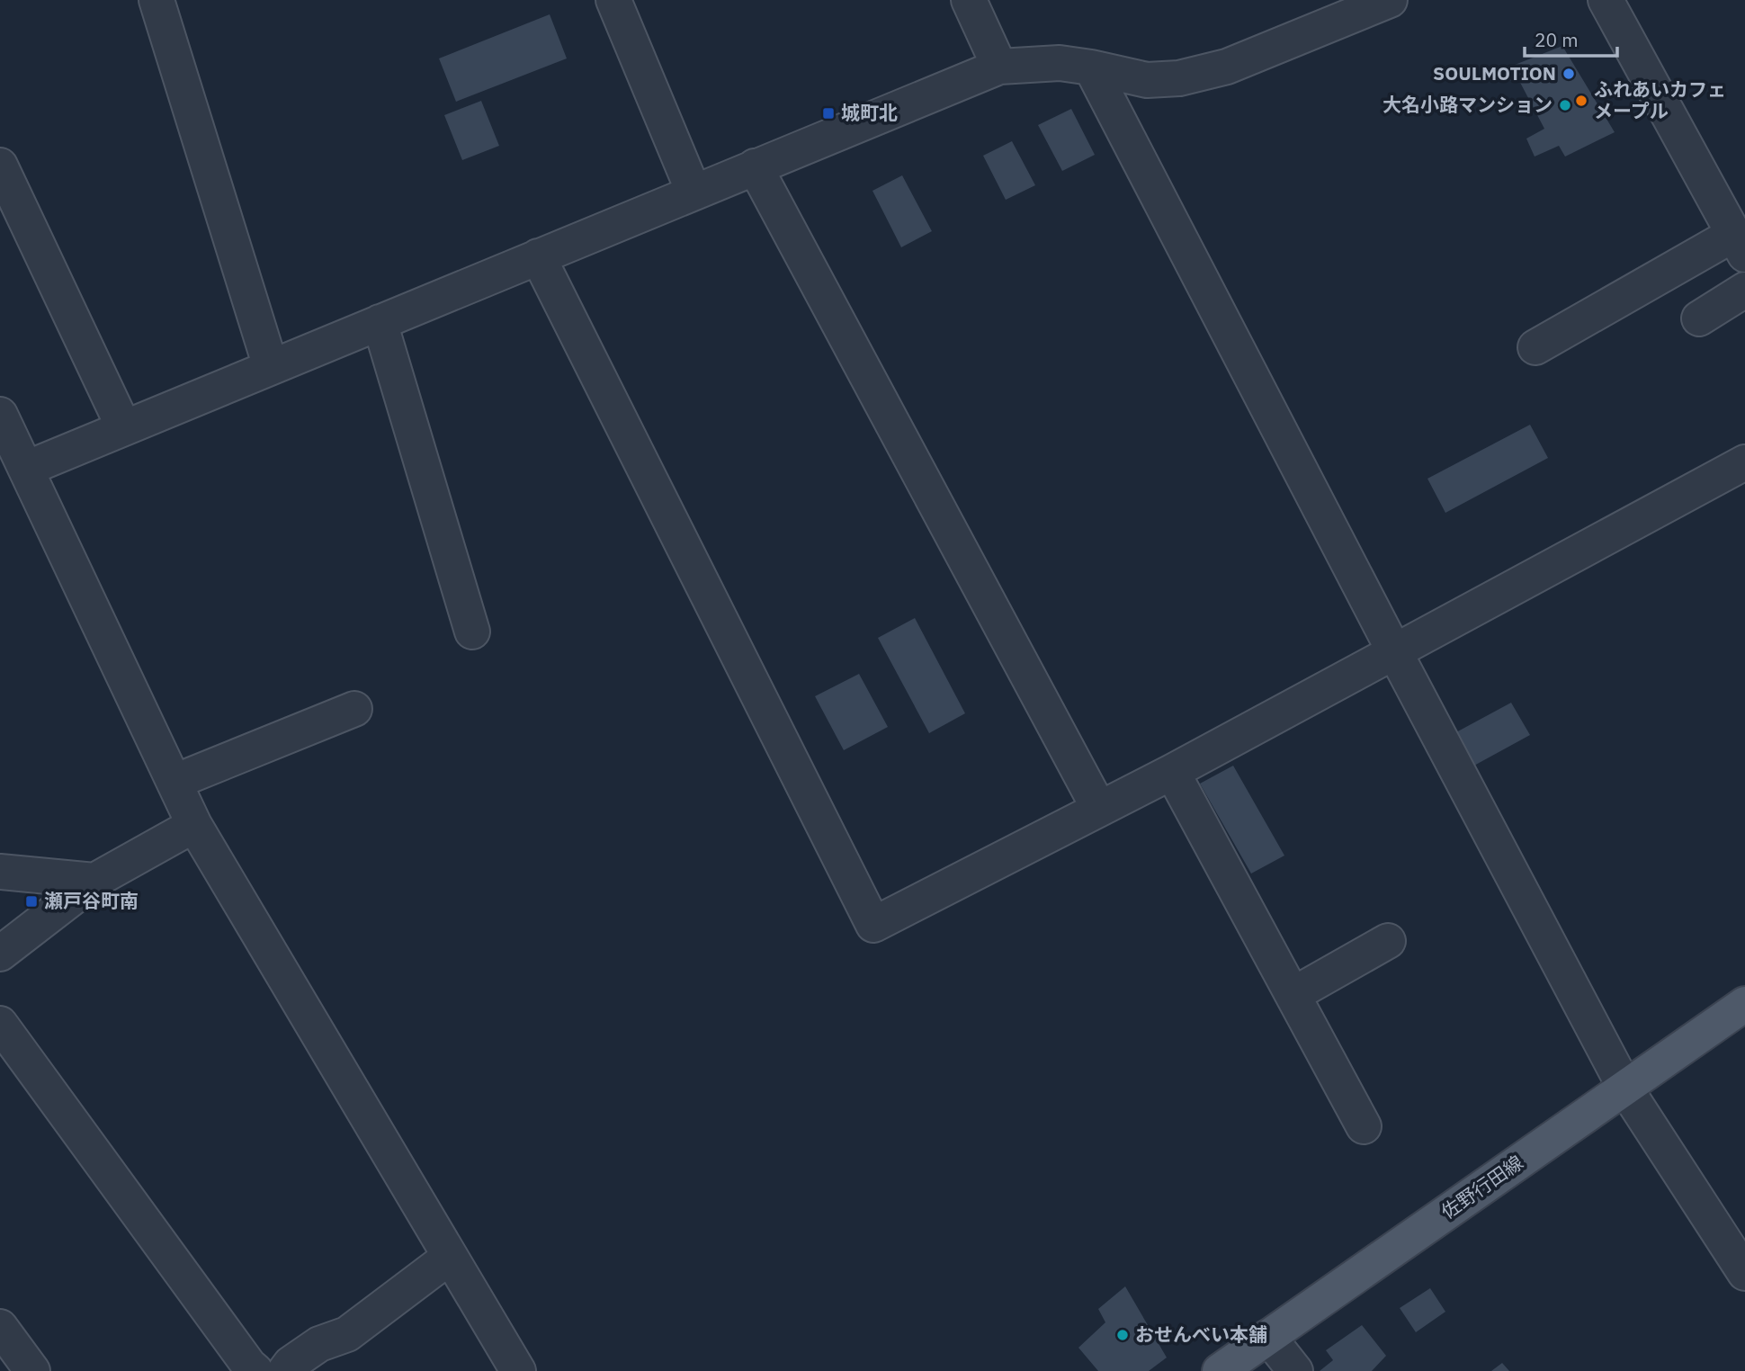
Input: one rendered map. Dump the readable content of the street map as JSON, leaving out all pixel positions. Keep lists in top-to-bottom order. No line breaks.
{"streets":{"main road":["佐野行田線"]},"places":{"other":["SOULMOTION","ふれあいカフェ メープル","大名小路マンション","おせんべい本舗"],"transit":["城町北","瀬戸谷町南"]},"scale_bar":"20 m"}
